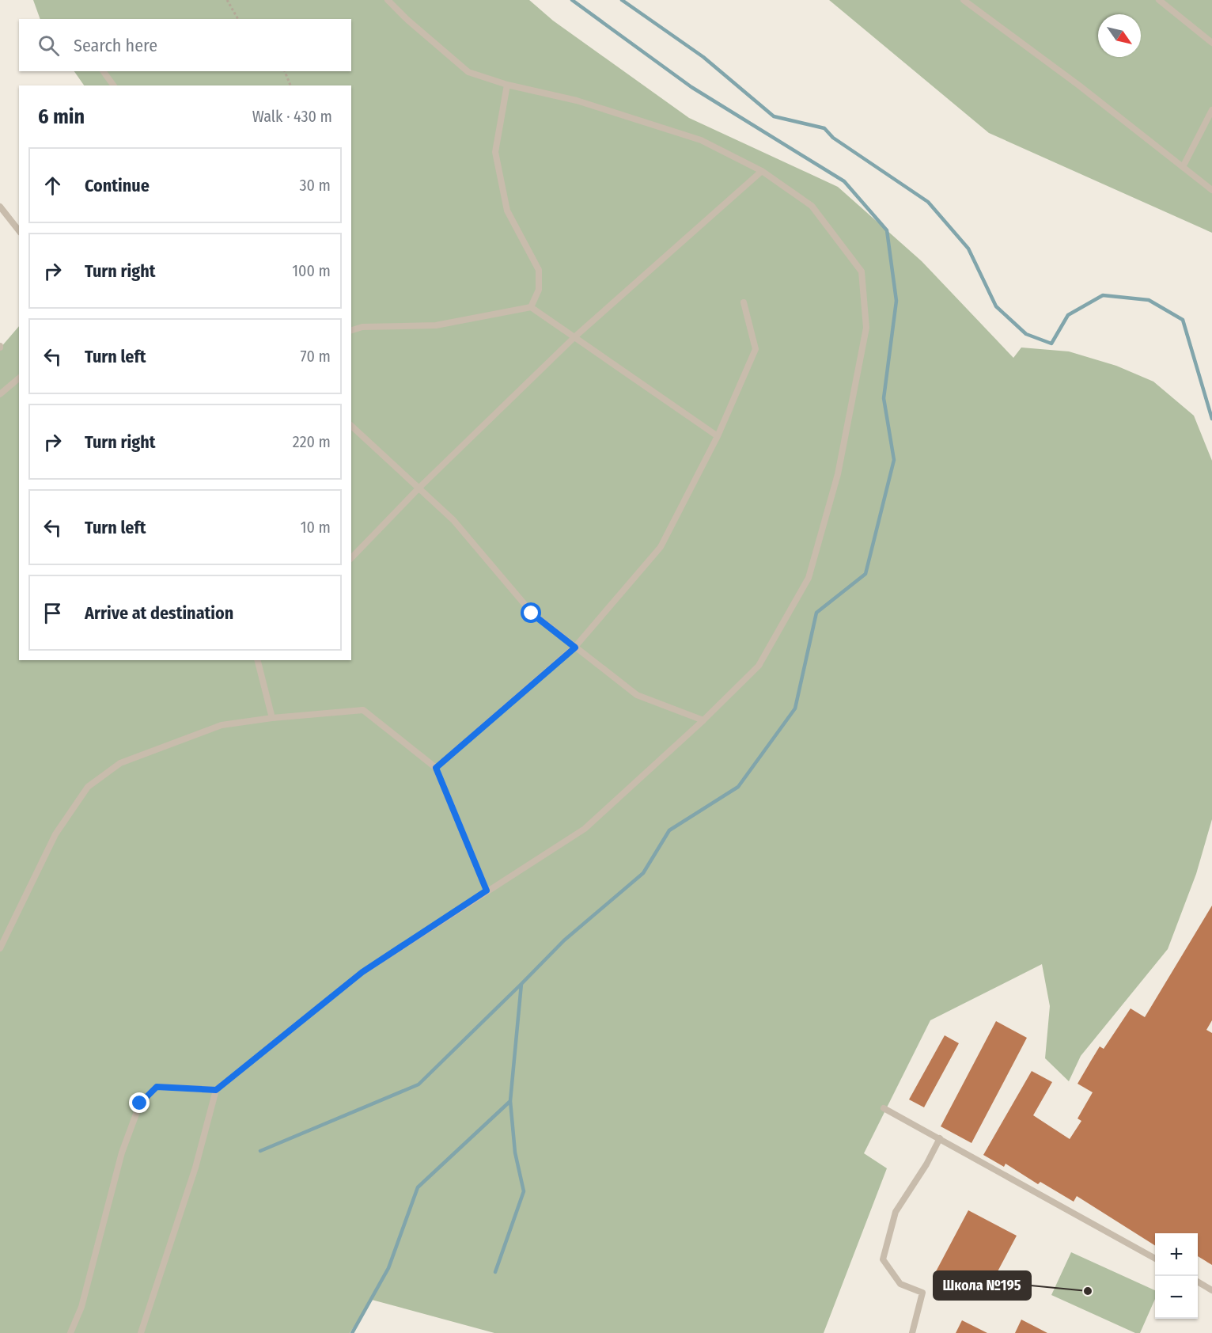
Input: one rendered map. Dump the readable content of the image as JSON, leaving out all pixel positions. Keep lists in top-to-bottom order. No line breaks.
{"places":["Школа №195"],"north":"bottom right","page":{"search":"Search here","heading":["6 min","Walk · 430 m"],"list":[["Continue","30 m"],["Turn right","100 m"],["Turn left","70 m"],["Turn right","220 m"],["Turn left","10 m"],"Arrive at destination"],"map_buttons":["+","−"]}}
